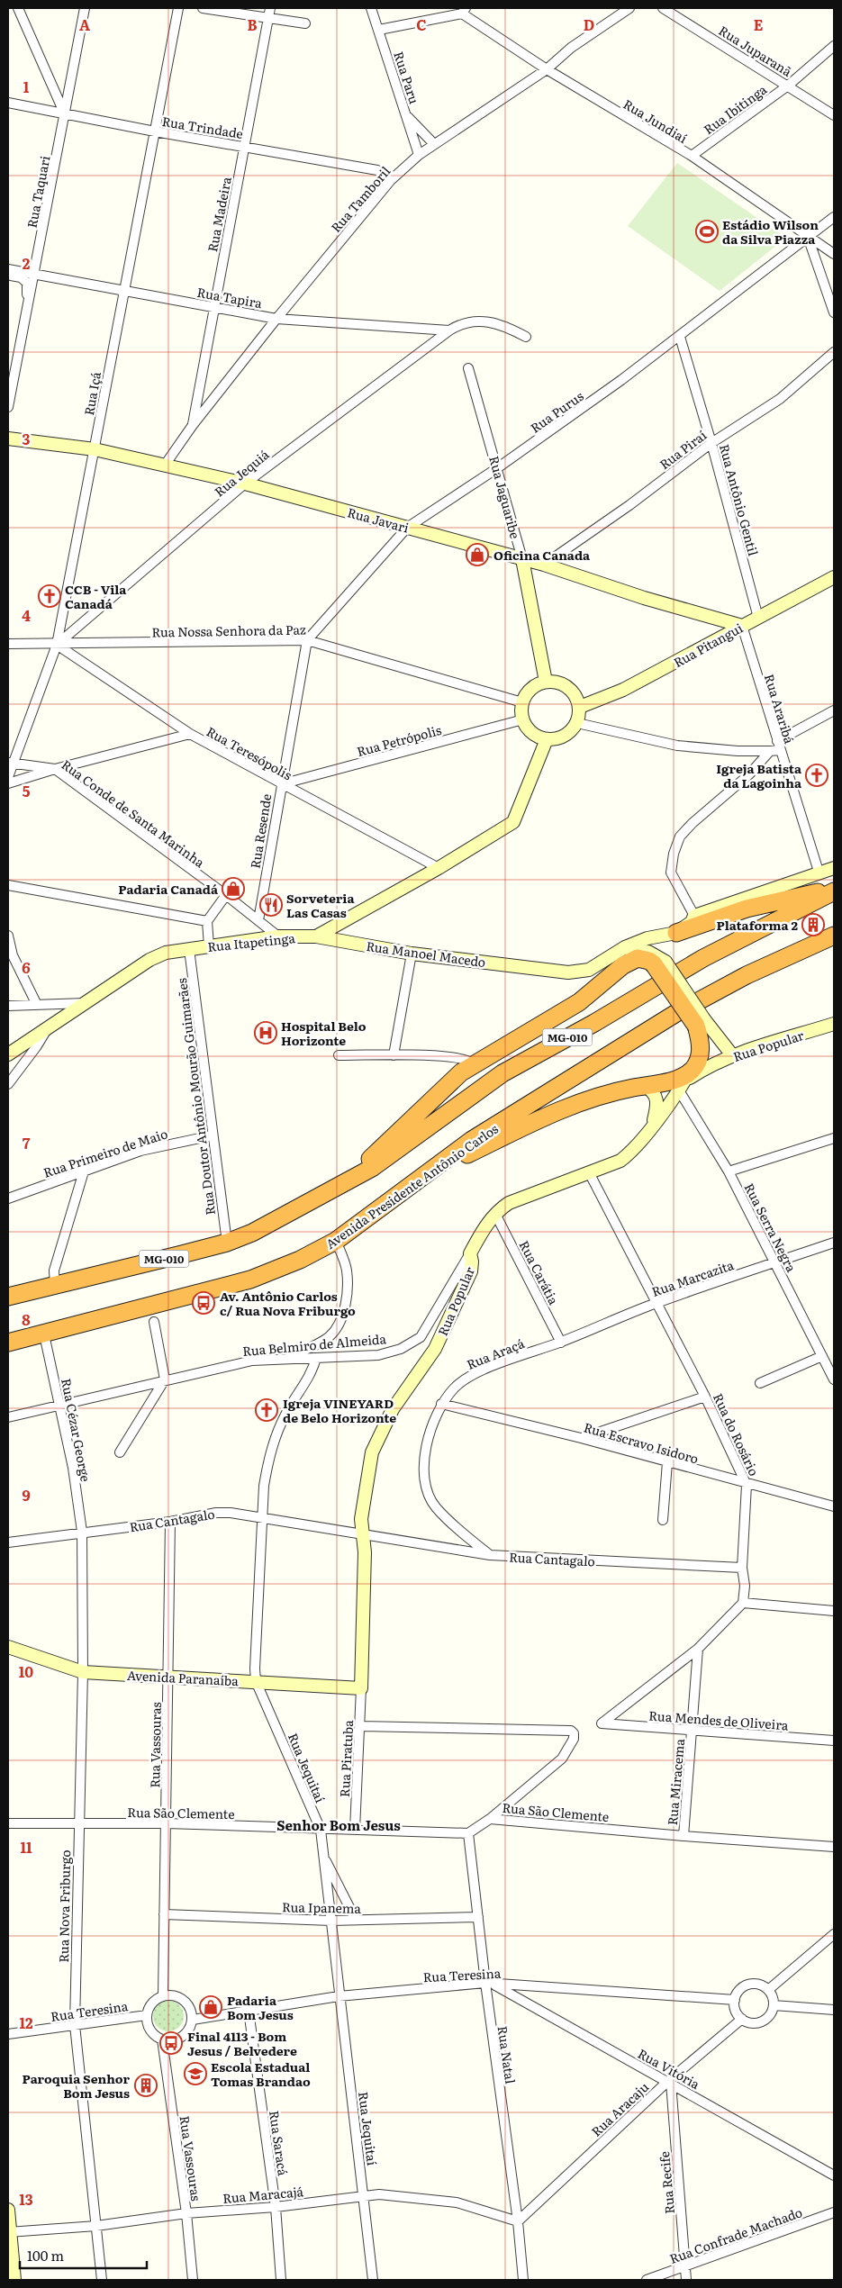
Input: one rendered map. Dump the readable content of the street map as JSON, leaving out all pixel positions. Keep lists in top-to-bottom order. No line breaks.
{"streets":{"highway":["MG-010","Avenida Presidente Antônio Carlos"],"street":["Rua Juparanã","Rua Paru","Rua Ibitinga","Rua Jundiaí","Rua Trindade","Rua Taquari","Rua Tamboril","Rua Madeira","Rua Tapira","Rua Içá","Rua Purus","Rua Piraí","Rua Jequiá","Rua Jaguaribe","Rua Antônio Gentil","Rua Javari","Rua Nossa Senhora da Paz","Rua Pitangui","Rua Araribá","Rua Petrópolis","Rua Teresópolis","Rua Conde de Santa Marinha","Rua Resende","Rua Itapetinga","Rua Manoel Macedo","Rua Popular","Rua Doutor Antônio Mourão Guimarães","Rua Primeiro de Maio","Rua Serra Negra","Rua Carátia","Rua Marcazita","Rua Belmiro de Almeida","Rua Araçá","Rua Cézar George","Rua do Rosário","Rua Escravo Isidoro","Rua Cantagalo","Avenida Paranaíba","Rua Mendes de Oliveira","Rua Vassouras","Rua Piratuba","Rua Jequitaí","Rua Miracema","Rua São Clemente","Rua Nova Friburgo","Rua Ipanema","Rua Teresina","Rua Natal","Rua Vitória","Rua Aracaju","Rua Saracá","Rua Recife","Rua Maracajá","Rua Confrade Machado"]},"crossings":[["Rua Juparanã","Rua Ibitinga"],["Rua Paru","Rua Tamboril"],["Rua Ibitinga","Rua Jundiaí"],["Rua Jundiaí","Rua Tamboril"],["Rua Jundiaí","Rua Purus"],["Rua Trindade","Rua Taquari"],["Rua Trindade","Rua Tamboril"],["Rua Trindade","Rua Madeira"],["Rua Trindade","Rua Içá"],["Rua Taquari","Rua Tapira"],["Rua Tamboril","Rua Madeira"],["Rua Tamboril","Rua Tapira"],["Rua Tamboril","Rua Javari"],["Rua Madeira","Rua Tapira"],["Rua Tapira","Rua Içá"],["Rua Tapira","Rua Jequiá"],["Rua Içá","Rua Jequiá"],["Rua Içá","Rua Javari"],["Rua Içá","Rua Nossa Senhora da Paz"],["Rua Içá","Rua Teresópolis"],["Rua Içá","Rua Conde de Santa Marinha"],["Rua Purus","Rua Jaguaribe"],["Rua Purus","Rua Antônio Gentil"],["Rua Purus","Rua Javari"],["Rua Purus","Rua Nossa Senhora da Paz"],["Rua Purus","Rua Resende"],["Rua Piraí","Rua Antônio Gentil"],["Rua Piraí","Rua Javari"],["Rua Jequiá","Rua Javari"],["Rua Jequiá","Rua Nossa Senhora da Paz"],["Rua Jequiá","Rua Teresópolis"],["Rua Jaguaribe","Rua Javari"],["Rua Jaguaribe","Rua Nossa Senhora da Paz"],["Rua Jaguaribe","Rua Pitangui"],["Rua Jaguaribe","Rua Petrópolis"],["Rua Jaguaribe","Rua Itapetinga"],["Rua Antônio Gentil","Rua Pitangui"],["Rua Javari","Rua Pitangui"],["Rua Javari","Rua Araribá"],["Rua Nossa Senhora da Paz","Rua Pitangui"],["Rua Nossa Senhora da Paz","Rua Petrópolis"],["Rua Nossa Senhora da Paz","Rua Teresópolis"],["Rua Nossa Senhora da Paz","Rua Resende"],["Rua Nossa Senhora da Paz","Rua Itapetinga"],["Rua Pitangui","Rua Araribá"],["Rua Pitangui","Rua Petrópolis"],["Rua Pitangui","Rua Itapetinga"],["Rua Petrópolis","Rua Teresópolis"],["Rua Petrópolis","Rua Resende"],["Rua Petrópolis","Rua Itapetinga"],["Rua Teresópolis","Rua Resende"],["Rua Teresópolis","Rua Itapetinga"],["Rua Conde de Santa Marinha","Rua Resende"],["Rua Conde de Santa Marinha","Rua Itapetinga"],["Rua Itapetinga","Rua Manoel Macedo"],["Rua Itapetinga","Rua Doutor Antônio Mourão Guimarães"],["MG-010","Rua Doutor Antônio Mourão Guimarães"],["Rua Popular","Rua Serra Negra"],["Rua Popular","Rua Carátia"],["Rua Popular","Rua Belmiro de Almeida"],["Rua Popular","Rua do Rosário"],["Rua Popular","Rua Cantagalo"],["Rua Doutor Antônio Mourão Guimarães","Rua Primeiro de Maio"],["Avenida Presidente Antônio Carlos","Rua Cézar George"],["Rua Serra Negra","Rua Marcazita"],["Rua Carátia","Rua Marcazita"],["Rua Carátia","Rua Araçá"],["Rua Marcazita","Rua Araçá"],["Rua Marcazita","Rua do Rosário"],["Rua Belmiro de Almeida","Rua Cézar George"],["Rua Belmiro de Almeida","Rua Jequitaí"],["Rua Araçá","Rua Escravo Isidoro"],["Rua Araçá","Rua Cantagalo"],["Rua Cézar George","Rua Cantagalo"],["Rua Cézar George","Rua Nova Friburgo"],["Rua do Rosário","Rua Escravo Isidoro"],["Rua do Rosário","Rua Cantagalo"],["Rua Cantagalo","Rua Vassouras"],["Rua Cantagalo","Rua Jequitaí"],["Rua Cantagalo","Rua Nova Friburgo"],["Avenida Paranaíba","Rua Vassouras"],["Avenida Paranaíba","Rua Piratuba"],["Avenida Paranaíba","Rua Jequitaí"],["Avenida Paranaíba","Rua Nova Friburgo"],["Rua Mendes de Oliveira","Rua Miracema"],["Rua Vassouras","Rua São Clemente"],["Rua Vassouras","Rua Ipanema"],["Rua Vassouras","Rua Teresina"],["Rua Vassouras","Rua Maracajá"],["Rua Piratuba","Rua São Clemente"],["Rua Jequitaí","Rua São Clemente"],["Rua Jequitaí","Rua Ipanema"],["Rua Jequitaí","Rua Teresina"],["Rua Jequitaí","Rua Maracajá"],["Rua Miracema","Rua São Clemente"],["Rua São Clemente","Rua Nova Friburgo"],["Rua São Clemente","Rua Natal"],["Rua Nova Friburgo","Rua Teresina"],["Rua Nova Friburgo","Rua Maracajá"],["Rua Ipanema","Rua Natal"],["Rua Teresina","Rua Natal"],["Rua Teresina","Rua Vitória"],["Rua Teresina","Rua Aracaju"],["Rua Teresina","Rua Saracá"],["Rua Natal","Rua Vitória"],["Rua Natal","Rua Aracaju"],["Rua Natal","Rua Maracajá"],["Rua Vitória","Rua Aracaju"],["Rua Vitória","Rua Recife"],["Rua Aracaju","Rua Recife"],["Rua Aracaju","Rua Maracajá"],["Rua Saracá","Rua Maracajá"],["Rua Recife","Rua Confrade Machado"]],"districts":["Senhor Bom Jesus"],"places":{"sports":["Estádio Wilson da Silva Piazza"],"shop":["Oficina Canada","Padaria Canadá","Padaria Bom Jesus"],"church":["CCB - Vila Canadá","Igreja Batista da Lagoinha","Igreja VINEYARD de Belo Horizonte"],"restaurant":["Sorveteria Las Casas"],"building":["Plataforma 2","Paroquia Senhor Bom Jesus"],"hospital":["Hospital Belo Horizonte"],"bus stop":["Av. Antônio Carlos c/ Rua Nova Friburgo","Final 4113 - Bom Jesus / Belvedere"],"school or university":["Escola Estadual Tomas Brandao"]},"scale_bar":"100 m","grid":{"columns":["A","B","C","D","E"],"rows":["1","2","3","4","5","6","7","8","9","10","11","12","13"]}}
